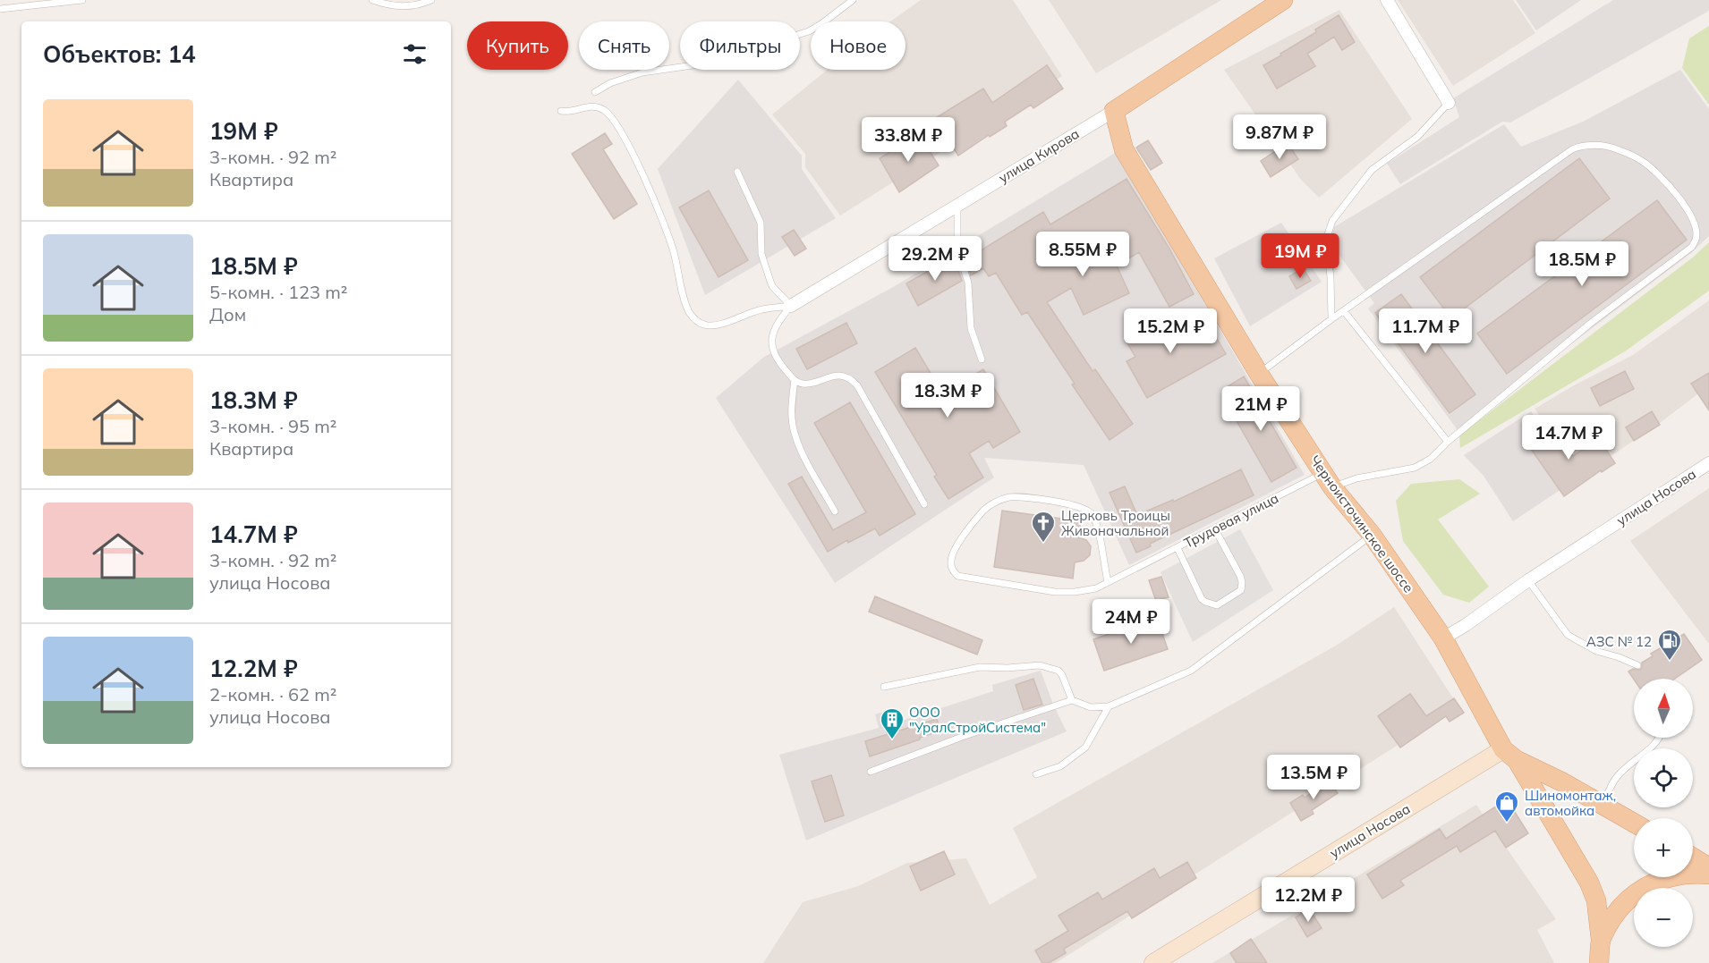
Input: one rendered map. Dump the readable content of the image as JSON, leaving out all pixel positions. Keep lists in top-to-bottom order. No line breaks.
{"streets":{"main road":["улица Кирова","Черноисточинское шоссе"],"street":["улица Носова"],"lane":["Трудовая улица"]},"crossings":[["улица Кирова","Черноисточинское шоссе"],["улица Носова","Черноисточинское шоссе"],["Трудовая улица","Черноисточинское шоссе"]],"places":{"church":["Церковь Троицы Живоначальной"],"fuel station":["АЗС № 12"],"building":["ООО \"УралСтройСистема\""],"shop":["Шиномонтаж, автомойка"]},"north":"top","page":{"chip":["Купить","Снять","Фильтры","Новое"],"heading":"Объектов: 14","list":[{"name":"19M ₽","note":"3-комн. · 92 m² · Квартира"},{"name":"18.5M ₽","note":"5-комн. · 123 m² · Дом"},{"name":"18.3M ₽","note":"3-комн. · 95 m² · Квартира"},{"name":"14.7M ₽","note":"3-комн. · 92 m² · улица Носова"},{"name":"12.2M ₽","note":"2-комн. · 62 m² · улица Носова"}],"price":["9.87M ₽","33.8M ₽","8.55M ₽","19M ₽","29.2M ₽","18.5M ₽","15.2M ₽","11.7M ₽","18.3M ₽","21M ₽","14.7M ₽","24M ₽","13.5M ₽","12.2M ₽"],"map_buttons":["+","−"]}}
